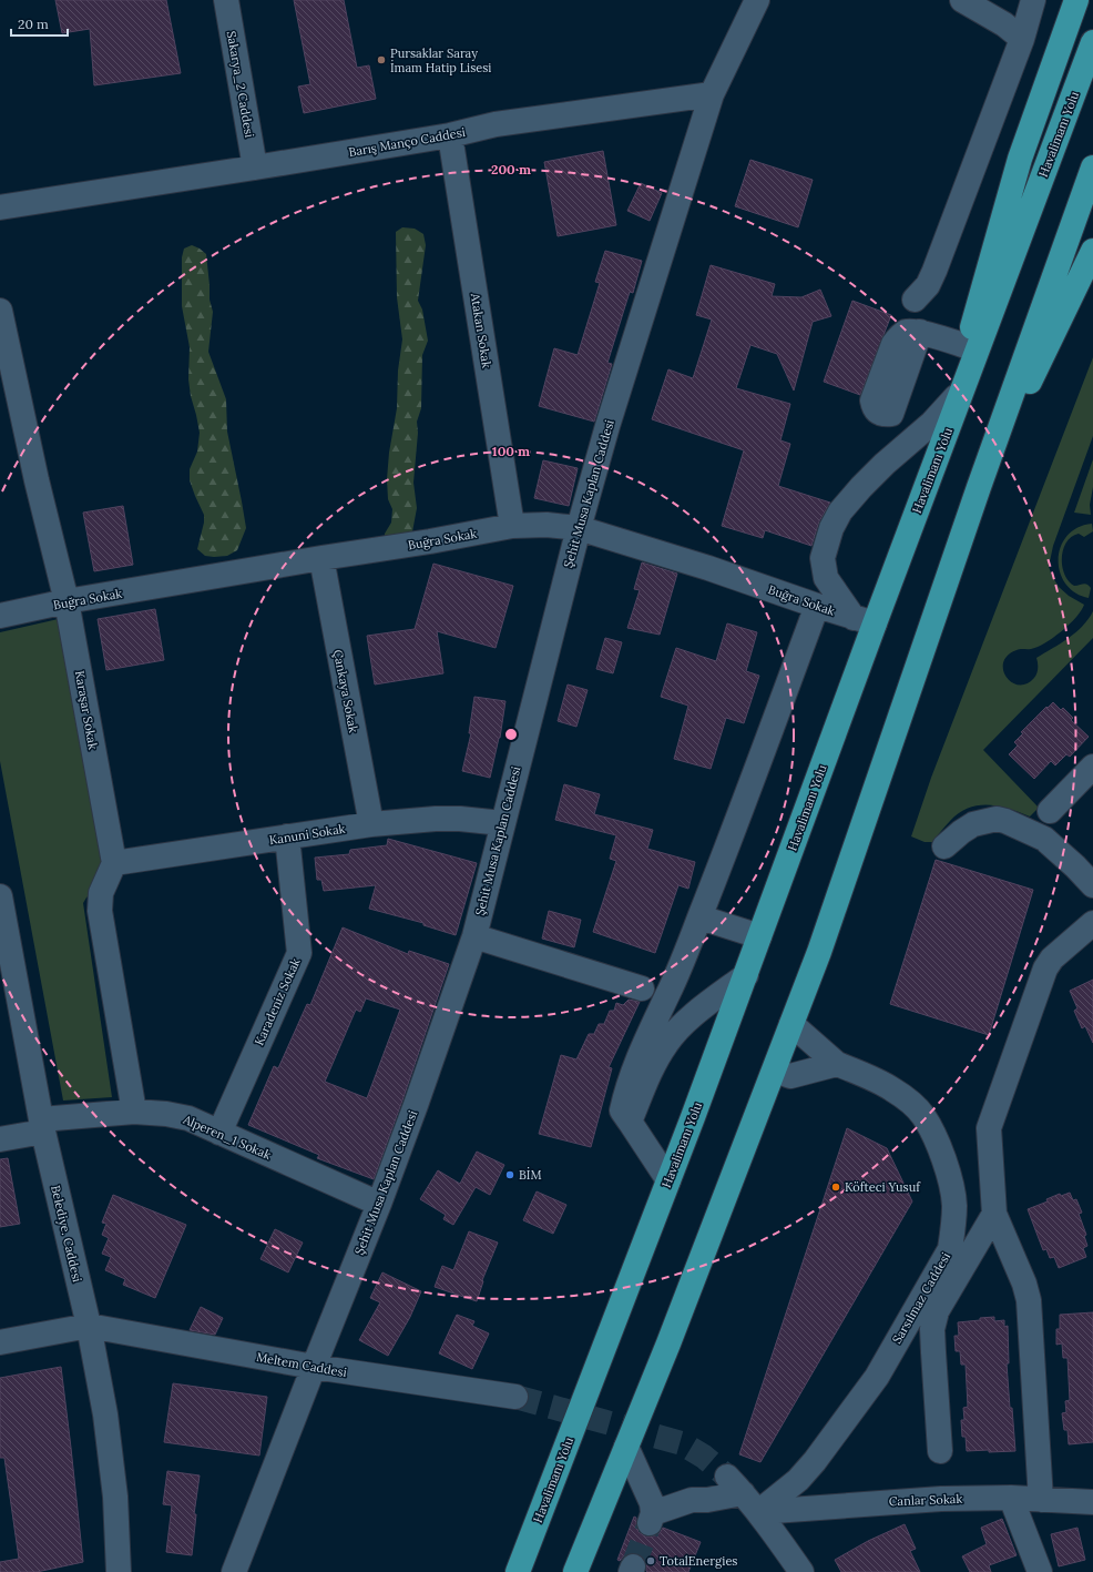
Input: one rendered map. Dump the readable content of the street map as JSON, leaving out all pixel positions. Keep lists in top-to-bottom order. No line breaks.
{"streets":{"highway":["Havalimanı Yolu"],"street":["Sakarya_2 Caddesi","Barış Manço Caddesi","Atakan Sokak","Şehit Musa Kaplan Caddesi","Buğra Sokak","Çankaya Sokak","Karaşar Sokak","Kanuni Sokak","Karadeniz Sokak","Alperen_1 Sokak","Belediye. Caddesi","Sarsılmaz Caddesi","Meltem Caddesi","Canlar Sokak"]},"crossings":[["Sakarya_2 Caddesi","Barış Manço Caddesi"],["Havalimanı Yolu","Buğra Sokak"],["Barış Manço Caddesi","Atakan Sokak"],["Barış Manço Caddesi","Şehit Musa Kaplan Caddesi"],["Atakan Sokak","Buğra Sokak"],["Şehit Musa Kaplan Caddesi","Buğra Sokak"],["Şehit Musa Kaplan Caddesi","Kanuni Sokak"],["Şehit Musa Kaplan Caddesi","Alperen_1 Sokak"],["Şehit Musa Kaplan Caddesi","Meltem Caddesi"],["Buğra Sokak","Çankaya Sokak"],["Buğra Sokak","Karaşar Sokak"],["Çankaya Sokak","Kanuni Sokak"],["Karaşar Sokak","Kanuni Sokak"],["Kanuni Sokak","Karadeniz Sokak"],["Karadeniz Sokak","Alperen_1 Sokak"],["Alperen_1 Sokak","Belediye. Caddesi"],["Belediye. Caddesi","Meltem Caddesi"],["Sarsılmaz Caddesi","Canlar Sokak"]],"places":["Pursaklar Saray İmam Hatip Lisesi","BİM","Köfteci Yusuf","TotalEnergies"],"scale_bar":"20 m","rings":["200 m","100 m"]}
